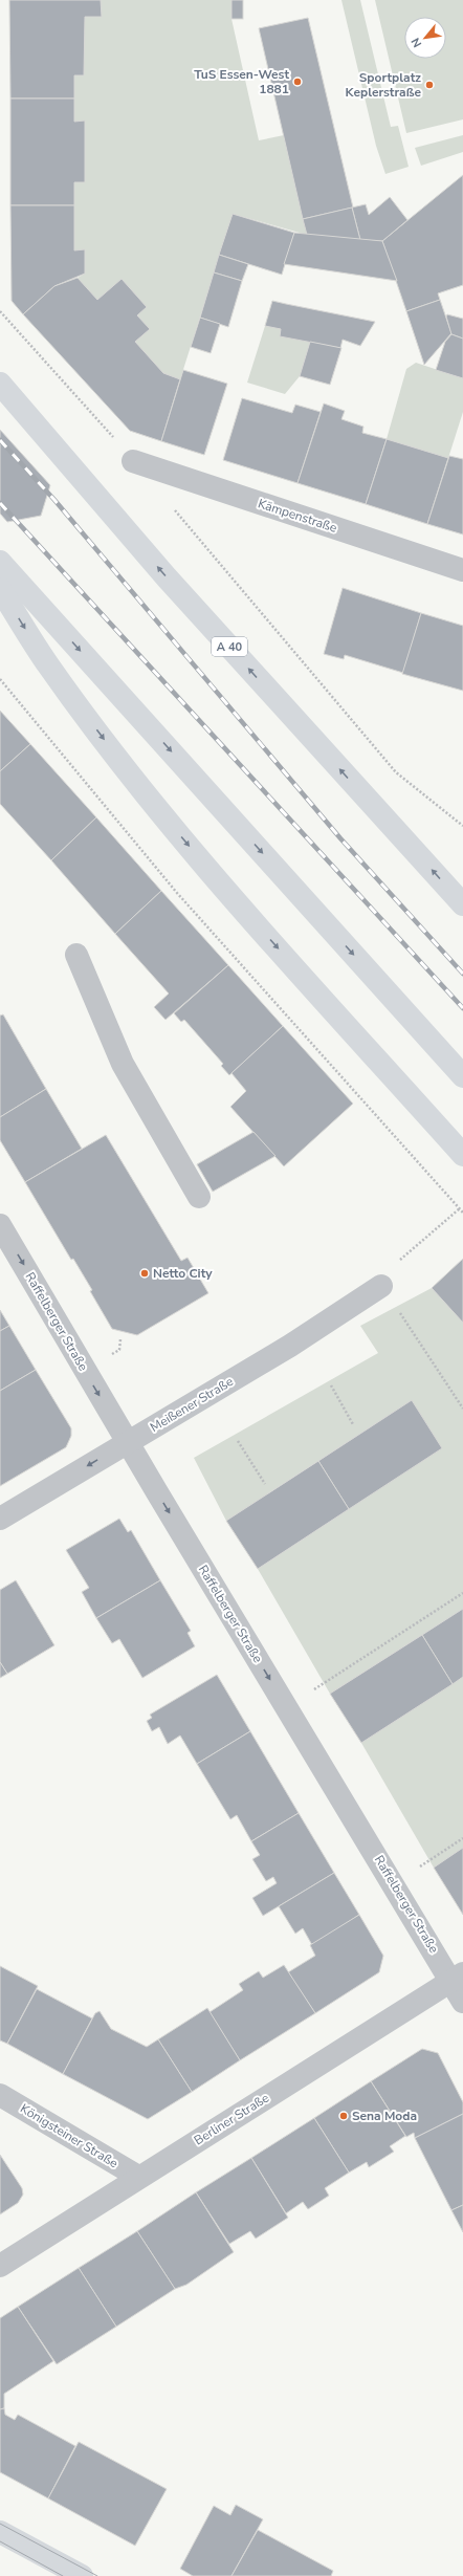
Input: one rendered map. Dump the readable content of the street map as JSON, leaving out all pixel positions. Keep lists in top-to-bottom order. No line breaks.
{"streets":{"main road":["A 40"],"street":["Kämpenstraße","Raffelberger Straße","Meißener Straße","Berliner Straße","Königsteiner Straße"]},"crossings":[["Raffelberger Straße","Meißener Straße"],["Raffelberger Straße","Berliner Straße"],["Berliner Straße","Königsteiner Straße"]],"one_way":["Raffelberger Straße"],"places":["TuS Essen-West 1881","Sportplatz Keplerstraße","Netto City","Sena Moda"],"north":"bottom left"}
